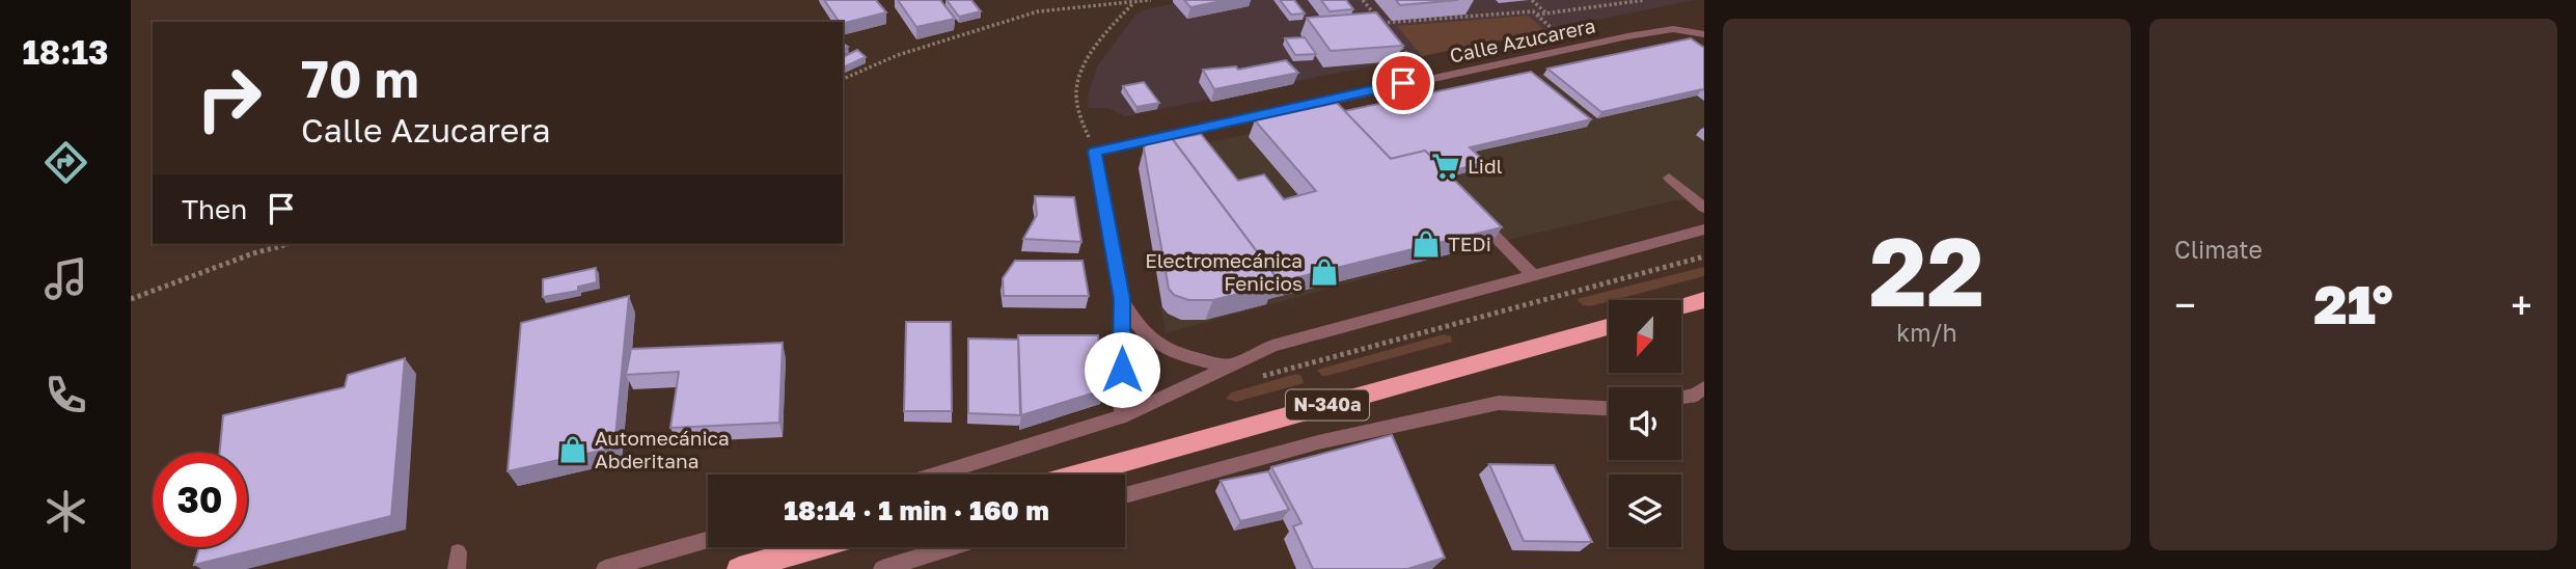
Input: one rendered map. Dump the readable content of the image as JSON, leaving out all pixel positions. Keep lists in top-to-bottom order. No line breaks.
{"streets":{"highway":["N-340a"],"street":["Calle Azucarera"]},"places":{"supermarket":["Lidl"],"shop":["TEDi","Electromecánica Fenicios","Automecánica Abderitana"]},"north":"bottom","page":{"tabs":"18:13","tile":[["22","km/h"],"Climate"],"turn":["70 m","Calle Azucarera"],"then":"Then","heat":["−","21°","+"],"limit":"30","trip":"18:14 · 1 min · 160 m"}}
